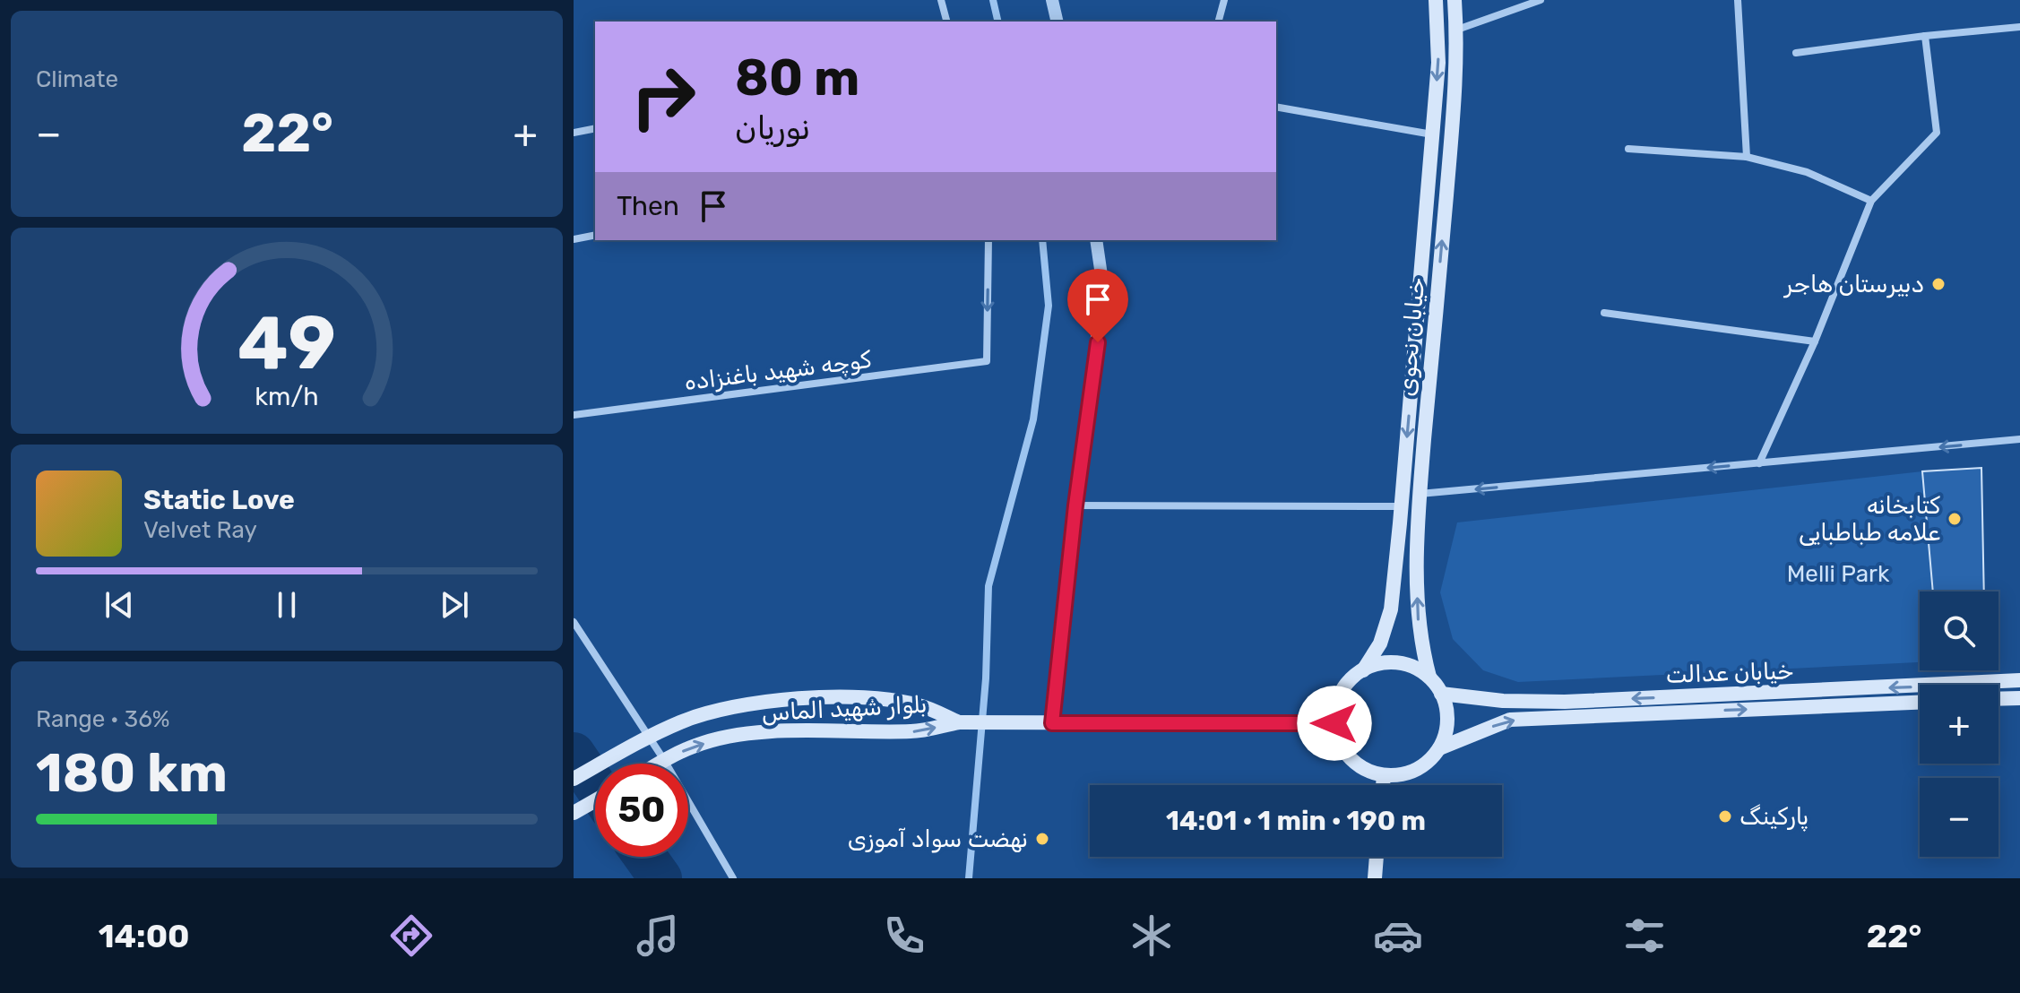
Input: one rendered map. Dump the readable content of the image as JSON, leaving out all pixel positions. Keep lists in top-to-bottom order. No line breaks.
{"streets":{"main road":["خیابان نحوی","خیابان عدالت","بلوار شهید الماس"],"street":["کوچه شهید باغنزاده"]},"crossings":[["خیابان نحوی","خیابان عدالت"]],"one_way":["کوچه شهید باغنزاده"],"parks":["Melli Park"],"places":["دبیرستان هاجر","کتابخانه علامه طباطبایی","پارکینگ","نهضت سواد آموزی"],"page":{"tile":["Climate",["Range · 36%","180 km"]],"turn":["80 m","نوریان"],"heat":["−","22°","+"],"then":"Then","song":["Static Love","Velvet Ray"],"map_buttons":["+","−"],"limit":"50","trip":"14:01 · 1 min · 190 m","tabs":["14:00","22°"],"gauge":["49","km/h"]}}
